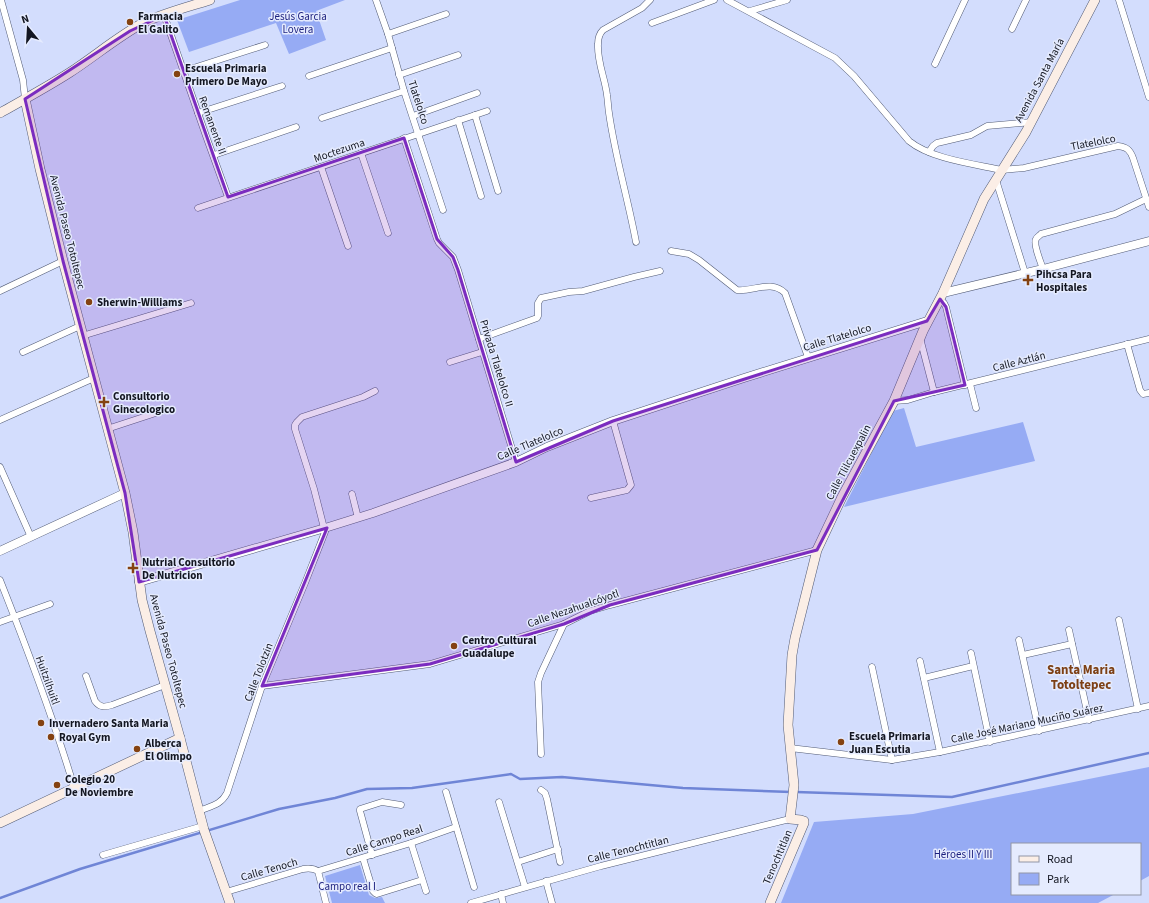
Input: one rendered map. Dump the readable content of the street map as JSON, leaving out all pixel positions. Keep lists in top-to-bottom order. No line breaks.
{"streets":{"main road":["Avenida Santa María","Avenida Paseo Totoltepec","Calle Tlilcuexpalin","Tenochtitlan"],"street":["Tlatelolco","Remanente II","Moctezuma","Calle Tlatelolco","Calle Aztlán","Privada Tlatelolco II","Calle Nezahualcóyotl","Calle Tolotzin","Huitzilhuitl","Calle José Mariano Muciño Suárez","Calle Campo Real","Calle Tenochtitlan","Calle Tenoch"]},"crossings":[["Avenida Santa María","Tlatelolco"],["Avenida Santa María","Calle Tlilcuexpalin"],["Tlatelolco","Moctezuma"],["Tlatelolco","Calle Tlilcuexpalin"],["Remanente II","Moctezuma"],["Moctezuma","Privada Tlatelolco II"],["Avenida Paseo Totoltepec","Calle Tlatelolco"],["Avenida Paseo Totoltepec","Calle Tolotzin"],["Avenida Paseo Totoltepec","Calle Tenoch"],["Calle Tlatelolco","Privada Tlatelolco II"],["Calle Tlatelolco","Calle Tlilcuexpalin"],["Calle Tlatelolco","Calle Tolotzin"],["Calle Aztlán","Calle Tlilcuexpalin"],["Calle Tlilcuexpalin","Calle Nezahualcóyotl"],["Calle Tlilcuexpalin","Calle José Mariano Muciño Suárez"],["Calle Tlilcuexpalin","Tenochtitlan"],["Calle Nezahualcóyotl","Calle Tolotzin"],["Calle Campo Real","Calle Tenoch"],["Calle Tenochtitlan","Tenochtitlan"]],"districts":["Santa Maria Totoltepec"],"parks":["Jesús Garcia Lovera","Héroes II Y III","Campo real I"],"places":{"other":["Farmacia El Galito","Escuela Primaria Primero De Mayo","Sherwin-Williams","Centro Cultural Guadalupe","Invernadero Santa Maria","Royal Gym","Escuela Primaria Juan Escutia","Alberca El Olimpo","Colegio 20 De Noviembre"],"health":["Pihcsa Para Hospitales","Consultorio Ginecologico","Nutrial Consultorio De Nutricion"]},"legend":["Road","Park"],"north":"top"}
